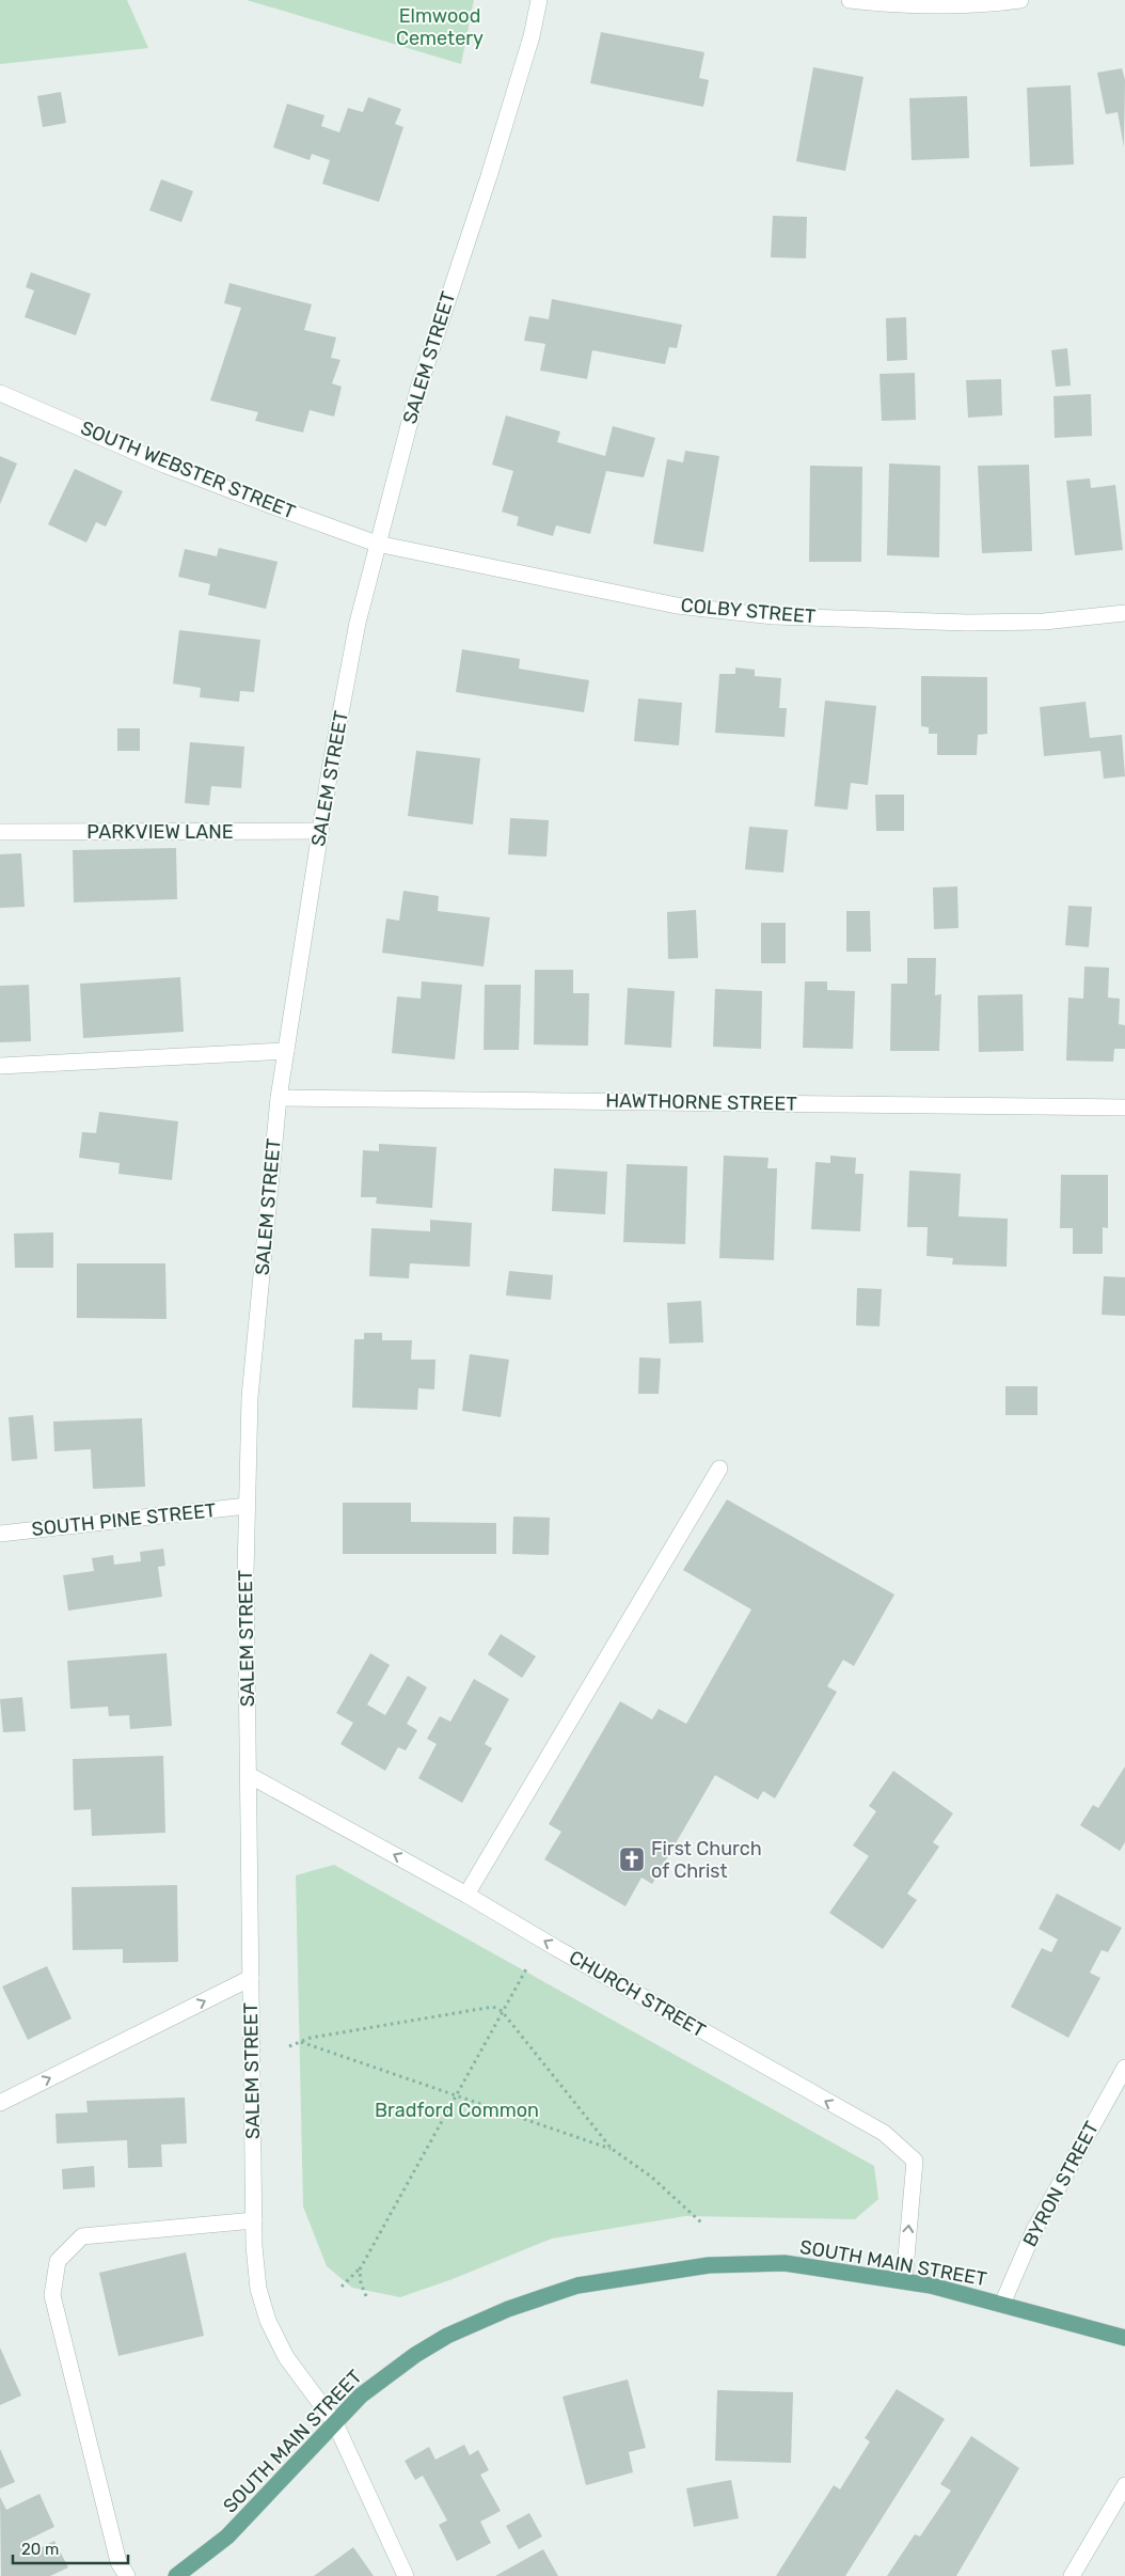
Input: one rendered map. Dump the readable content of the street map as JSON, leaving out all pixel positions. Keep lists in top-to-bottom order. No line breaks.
{"streets":{"main road":["SOUTH MAIN STREET"],"street":["SALEM STREET","SOUTH WEBSTER STREET","COLBY STREET","PARKVIEW LANE","HAWTHORNE STREET","SOUTH PINE STREET","CHURCH STREET","BYRON STREET"]},"crossings":[["SALEM STREET","SOUTH WEBSTER STREET"],["SALEM STREET","COLBY STREET"],["SALEM STREET","PARKVIEW LANE"],["SALEM STREET","HAWTHORNE STREET"],["SALEM STREET","SOUTH PINE STREET"],["SALEM STREET","CHURCH STREET"],["SALEM STREET","SOUTH MAIN STREET"],["SOUTH WEBSTER STREET","COLBY STREET"],["CHURCH STREET","SOUTH MAIN STREET"],["BYRON STREET","SOUTH MAIN STREET"]],"one_way":["CHURCH STREET"],"parks":["Elmwood Cemetery","Bradford Common"],"places":{"church":["First Church of Christ"]},"scale_bar":"20 m"}
